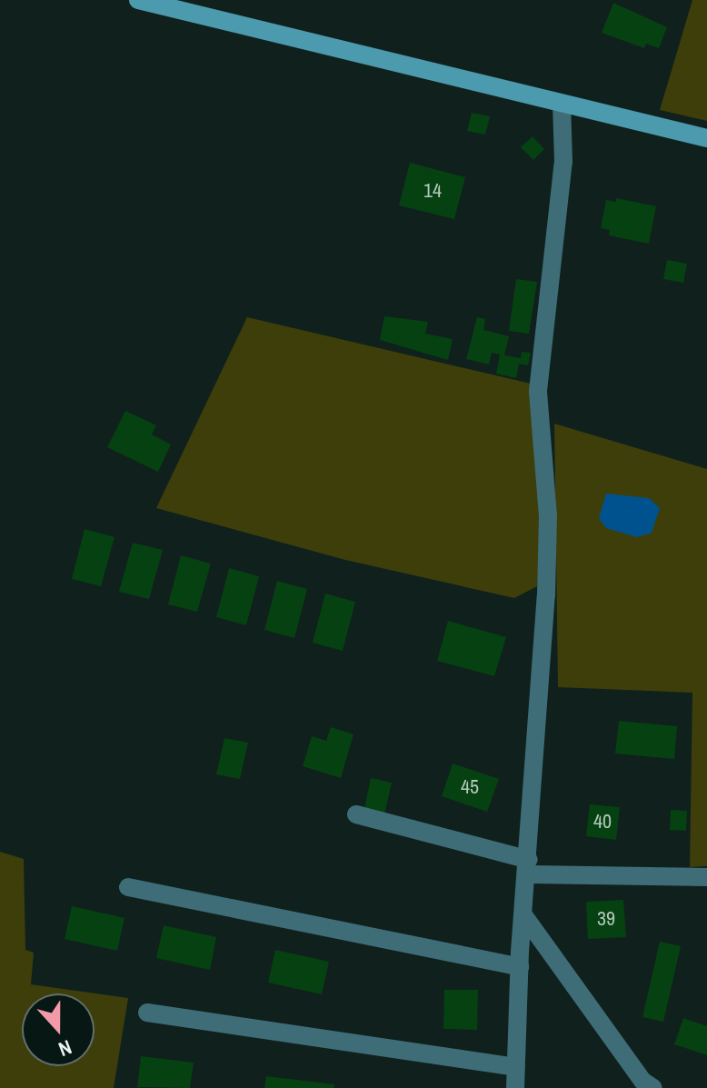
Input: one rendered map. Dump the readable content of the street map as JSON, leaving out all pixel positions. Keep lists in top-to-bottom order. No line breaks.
{"house_numbers":["14","45","40","39"],"north":"bottom"}
